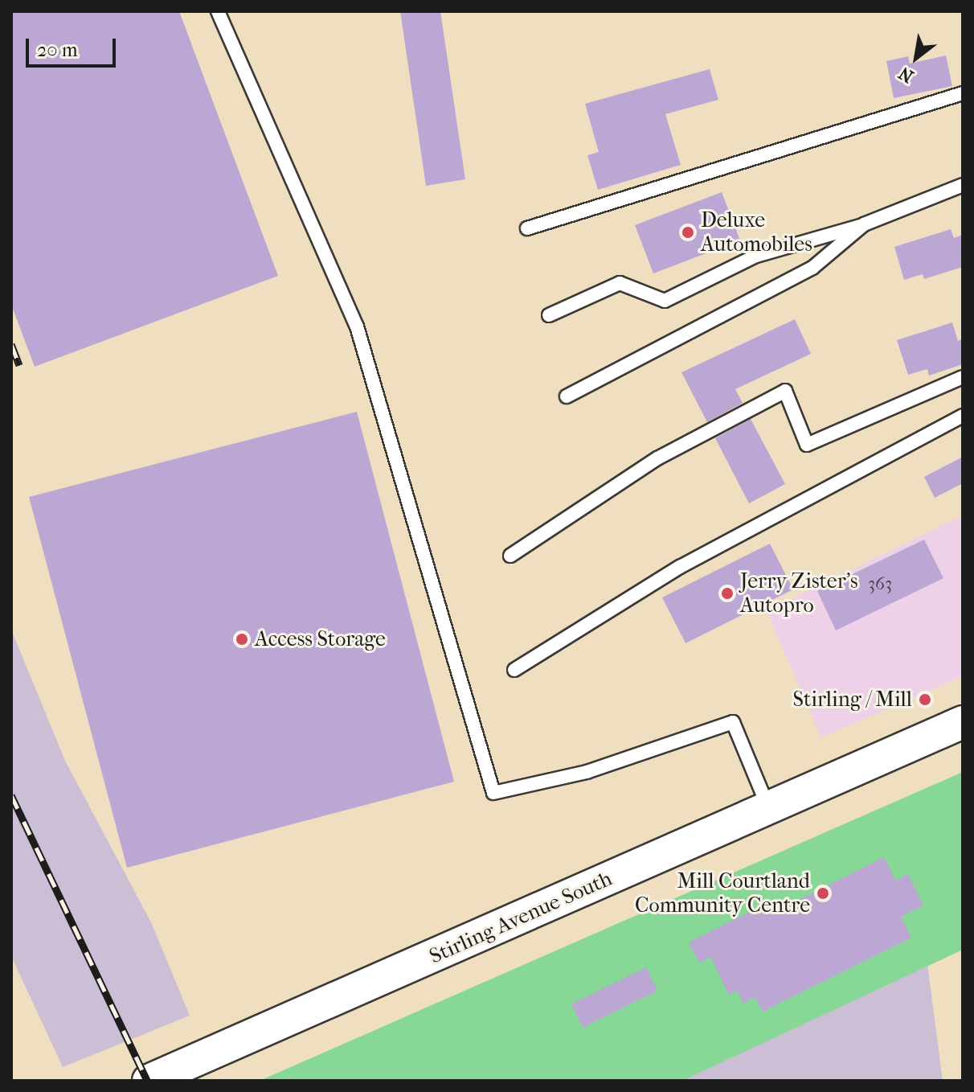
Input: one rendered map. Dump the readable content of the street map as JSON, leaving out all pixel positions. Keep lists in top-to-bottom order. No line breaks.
{"streets":{"street":["Stirling Avenue South"]},"places":["Deluxe Automobiles","Jerry Zister's Autopro","Access Storage","Stirling / Mill","Mill Courtland Community Centre"],"house_numbers":["363"],"scale_bar":"20 m","north":"bottom left"}
